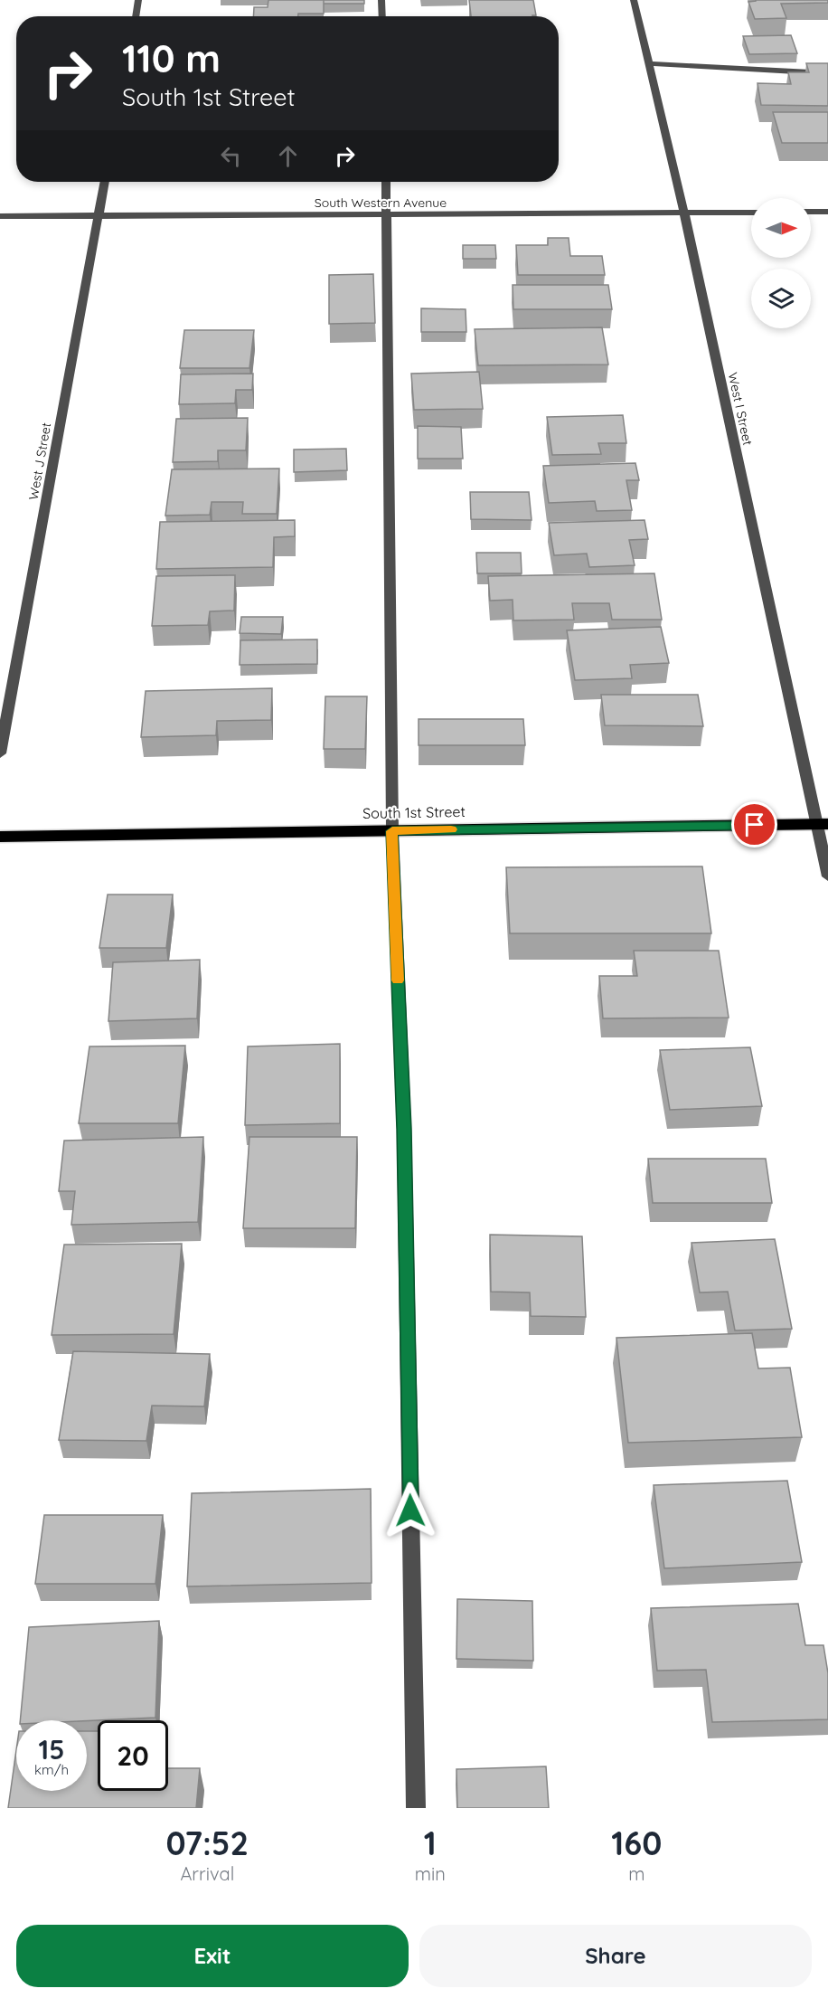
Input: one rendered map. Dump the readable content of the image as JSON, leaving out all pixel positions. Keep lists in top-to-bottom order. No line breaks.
{"streets":{"highway":["South 1st Street"],"street":["South Western Avenue","West I Street","West J Street"]},"crossings":[["South Western Avenue","West I Street"],["South Western Avenue","West J Street"],["West I Street","South 1st Street"]],"north":"right","page":{"turn":["110 m","South 1st Street"],"speed":"15 km/h","limit":"20","eta":["07:52","Arrival","1","min","160","m"],"buttons":["Exit","Share"]}}
